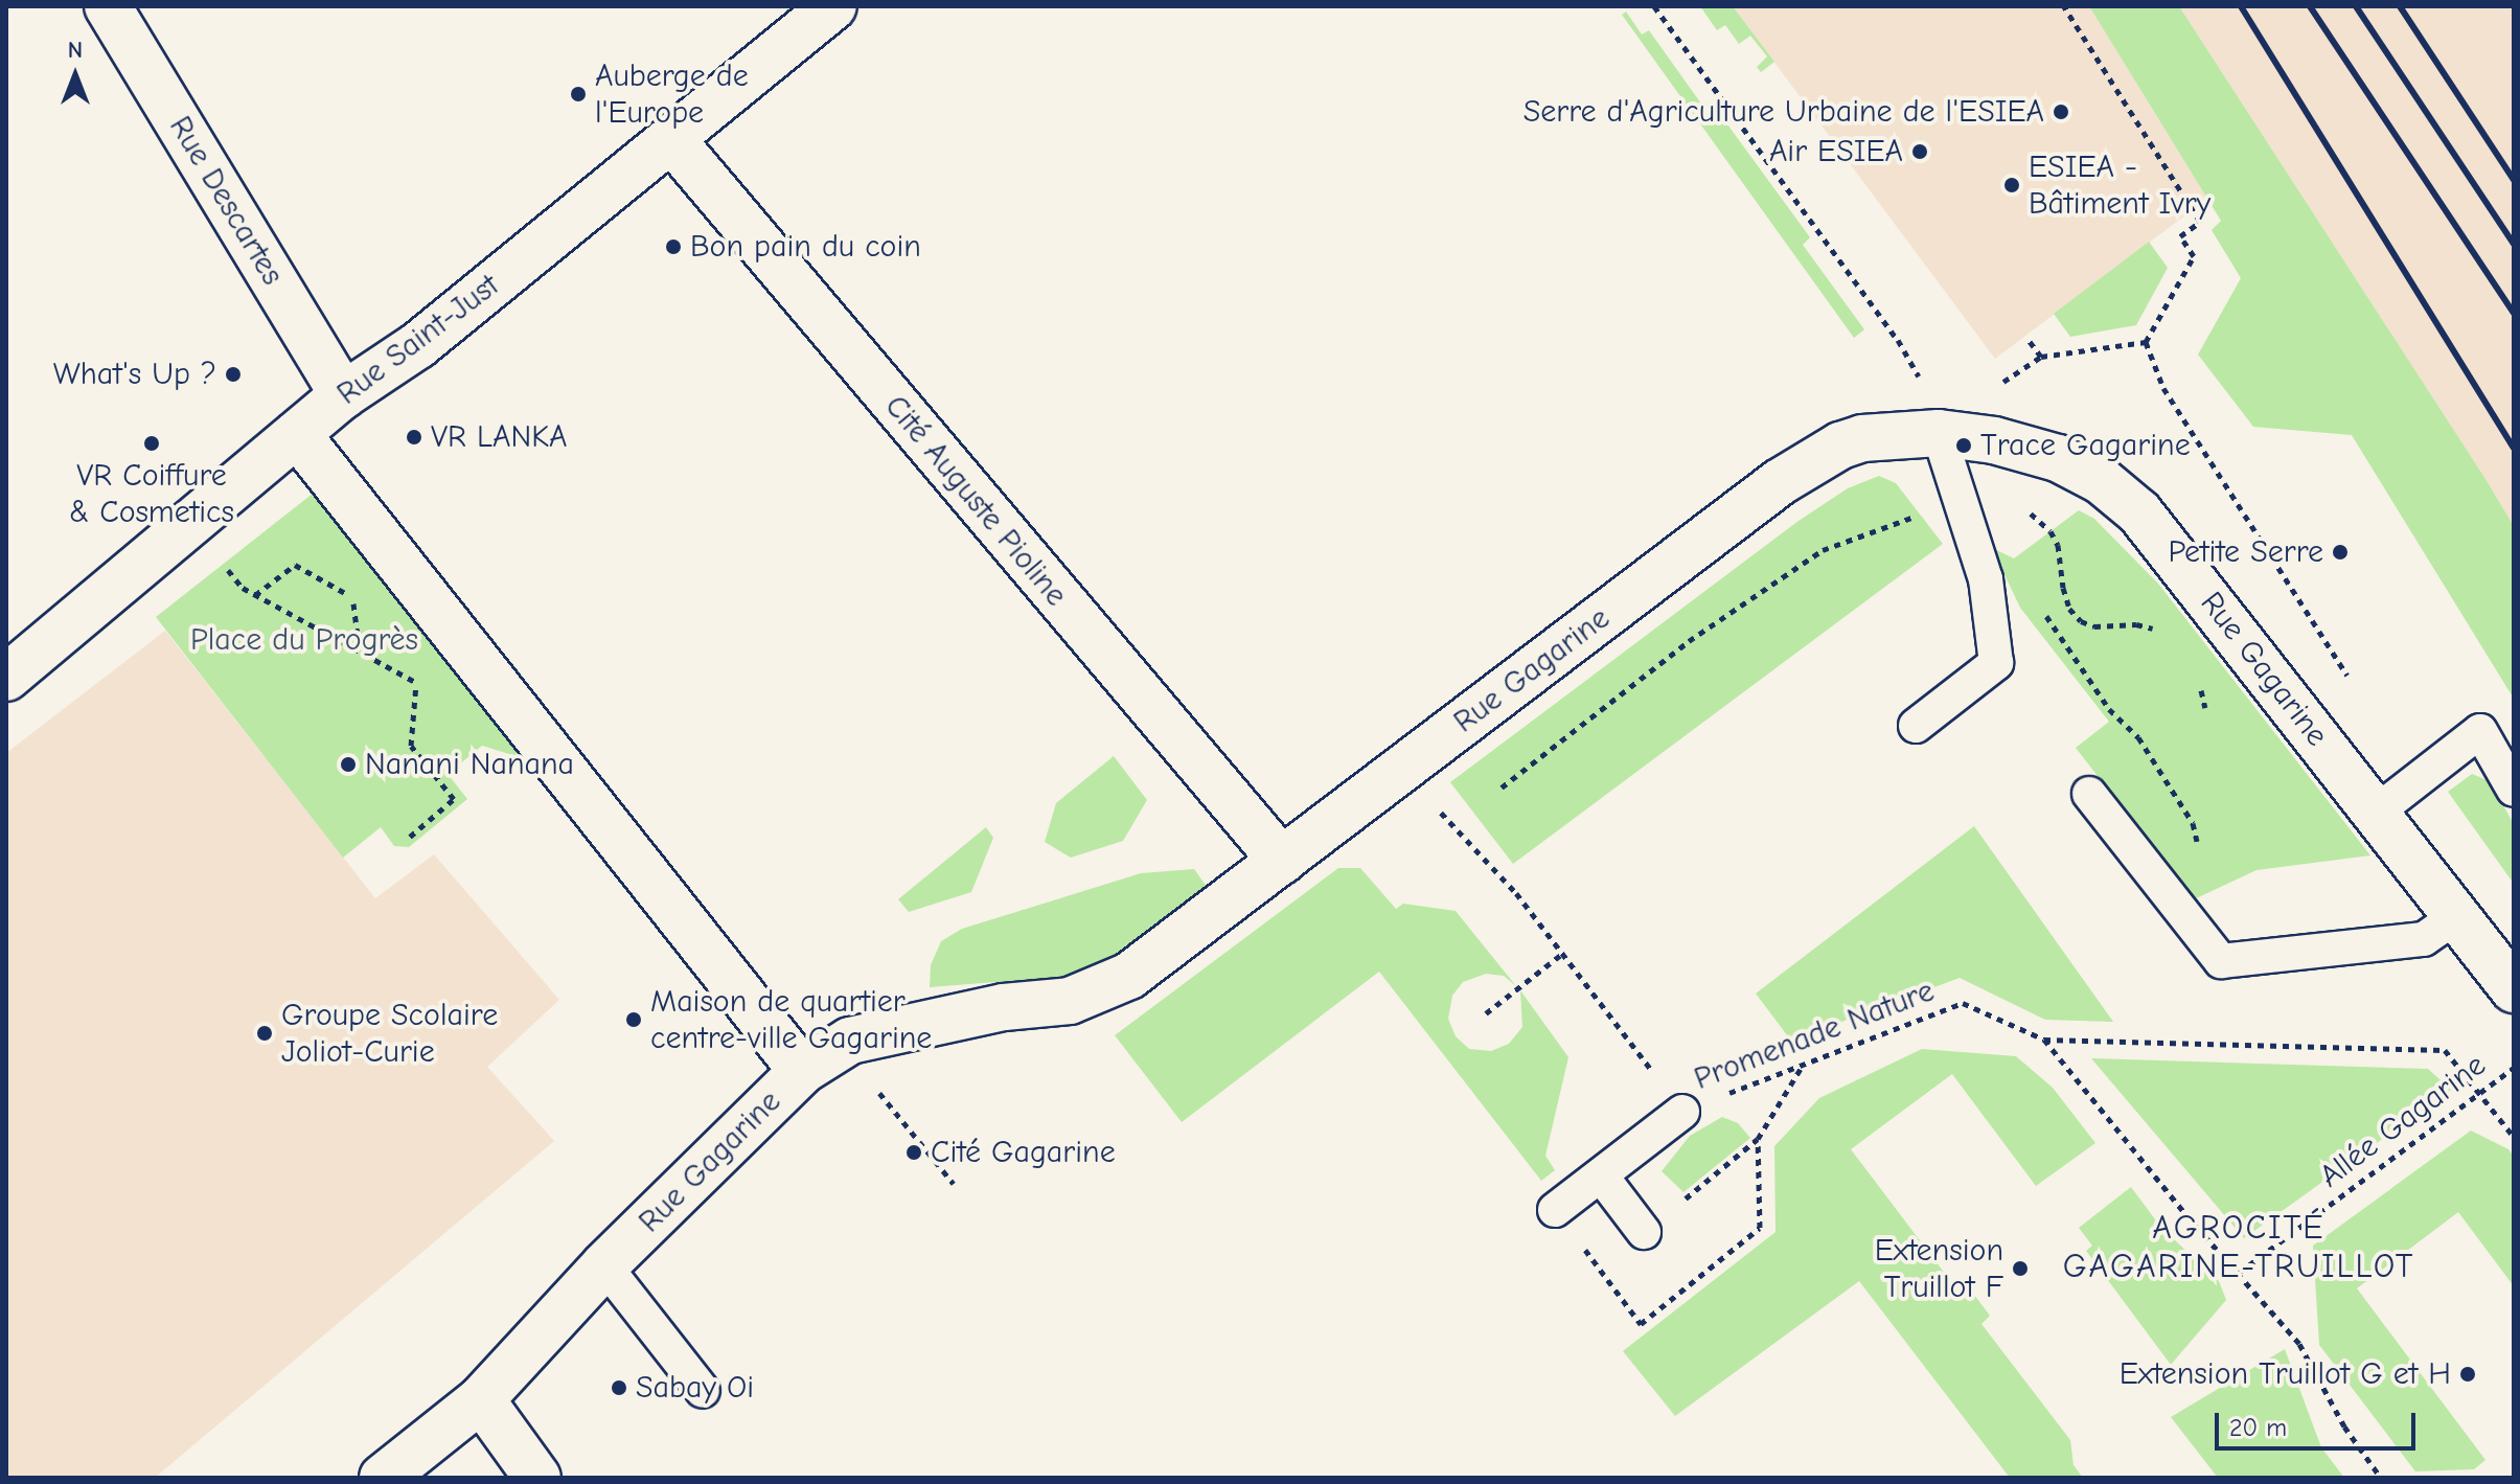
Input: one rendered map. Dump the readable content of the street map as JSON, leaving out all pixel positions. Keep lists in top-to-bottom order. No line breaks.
{"streets":{"street":["Rue Descartes","Rue Saint-Just","Cité Auguste Pioline","Rue Gagarine"],"path":["Promenade Nature","Allée Gagarine"]},"crossings":[["Rue Descartes","Rue Saint-Just"],["Rue Saint-Just","Cité Auguste Pioline"],["Cité Auguste Pioline","Rue Gagarine"],["Rue Gagarine","Promenade Nature"],["Promenade Nature","Allée Gagarine"]],"districts":["AGROCITÉ GAGARINE-TRUILLOT"],"parks":["Place du Progrès"],"places":["Auberge de l'Europe","Serre d'Agriculture Urbaine de l'ESIEA","Air ESIEA","ESIEA - Bâtiment Ivry","Bon pain du coin","What's Up ?","VR LANKA","VR Coiffure & Cosmetics","Trace Gagarine","Petite Serre","Nanani Nanana","Maison de quartier centre-ville Gagarine","Groupe Scolaire Joliot-Curie","Cité Gagarine","Extension Truillot F","Extension Truillot G et H","Sabay Oi"],"scale_bar":"20 m","north":"top"}
